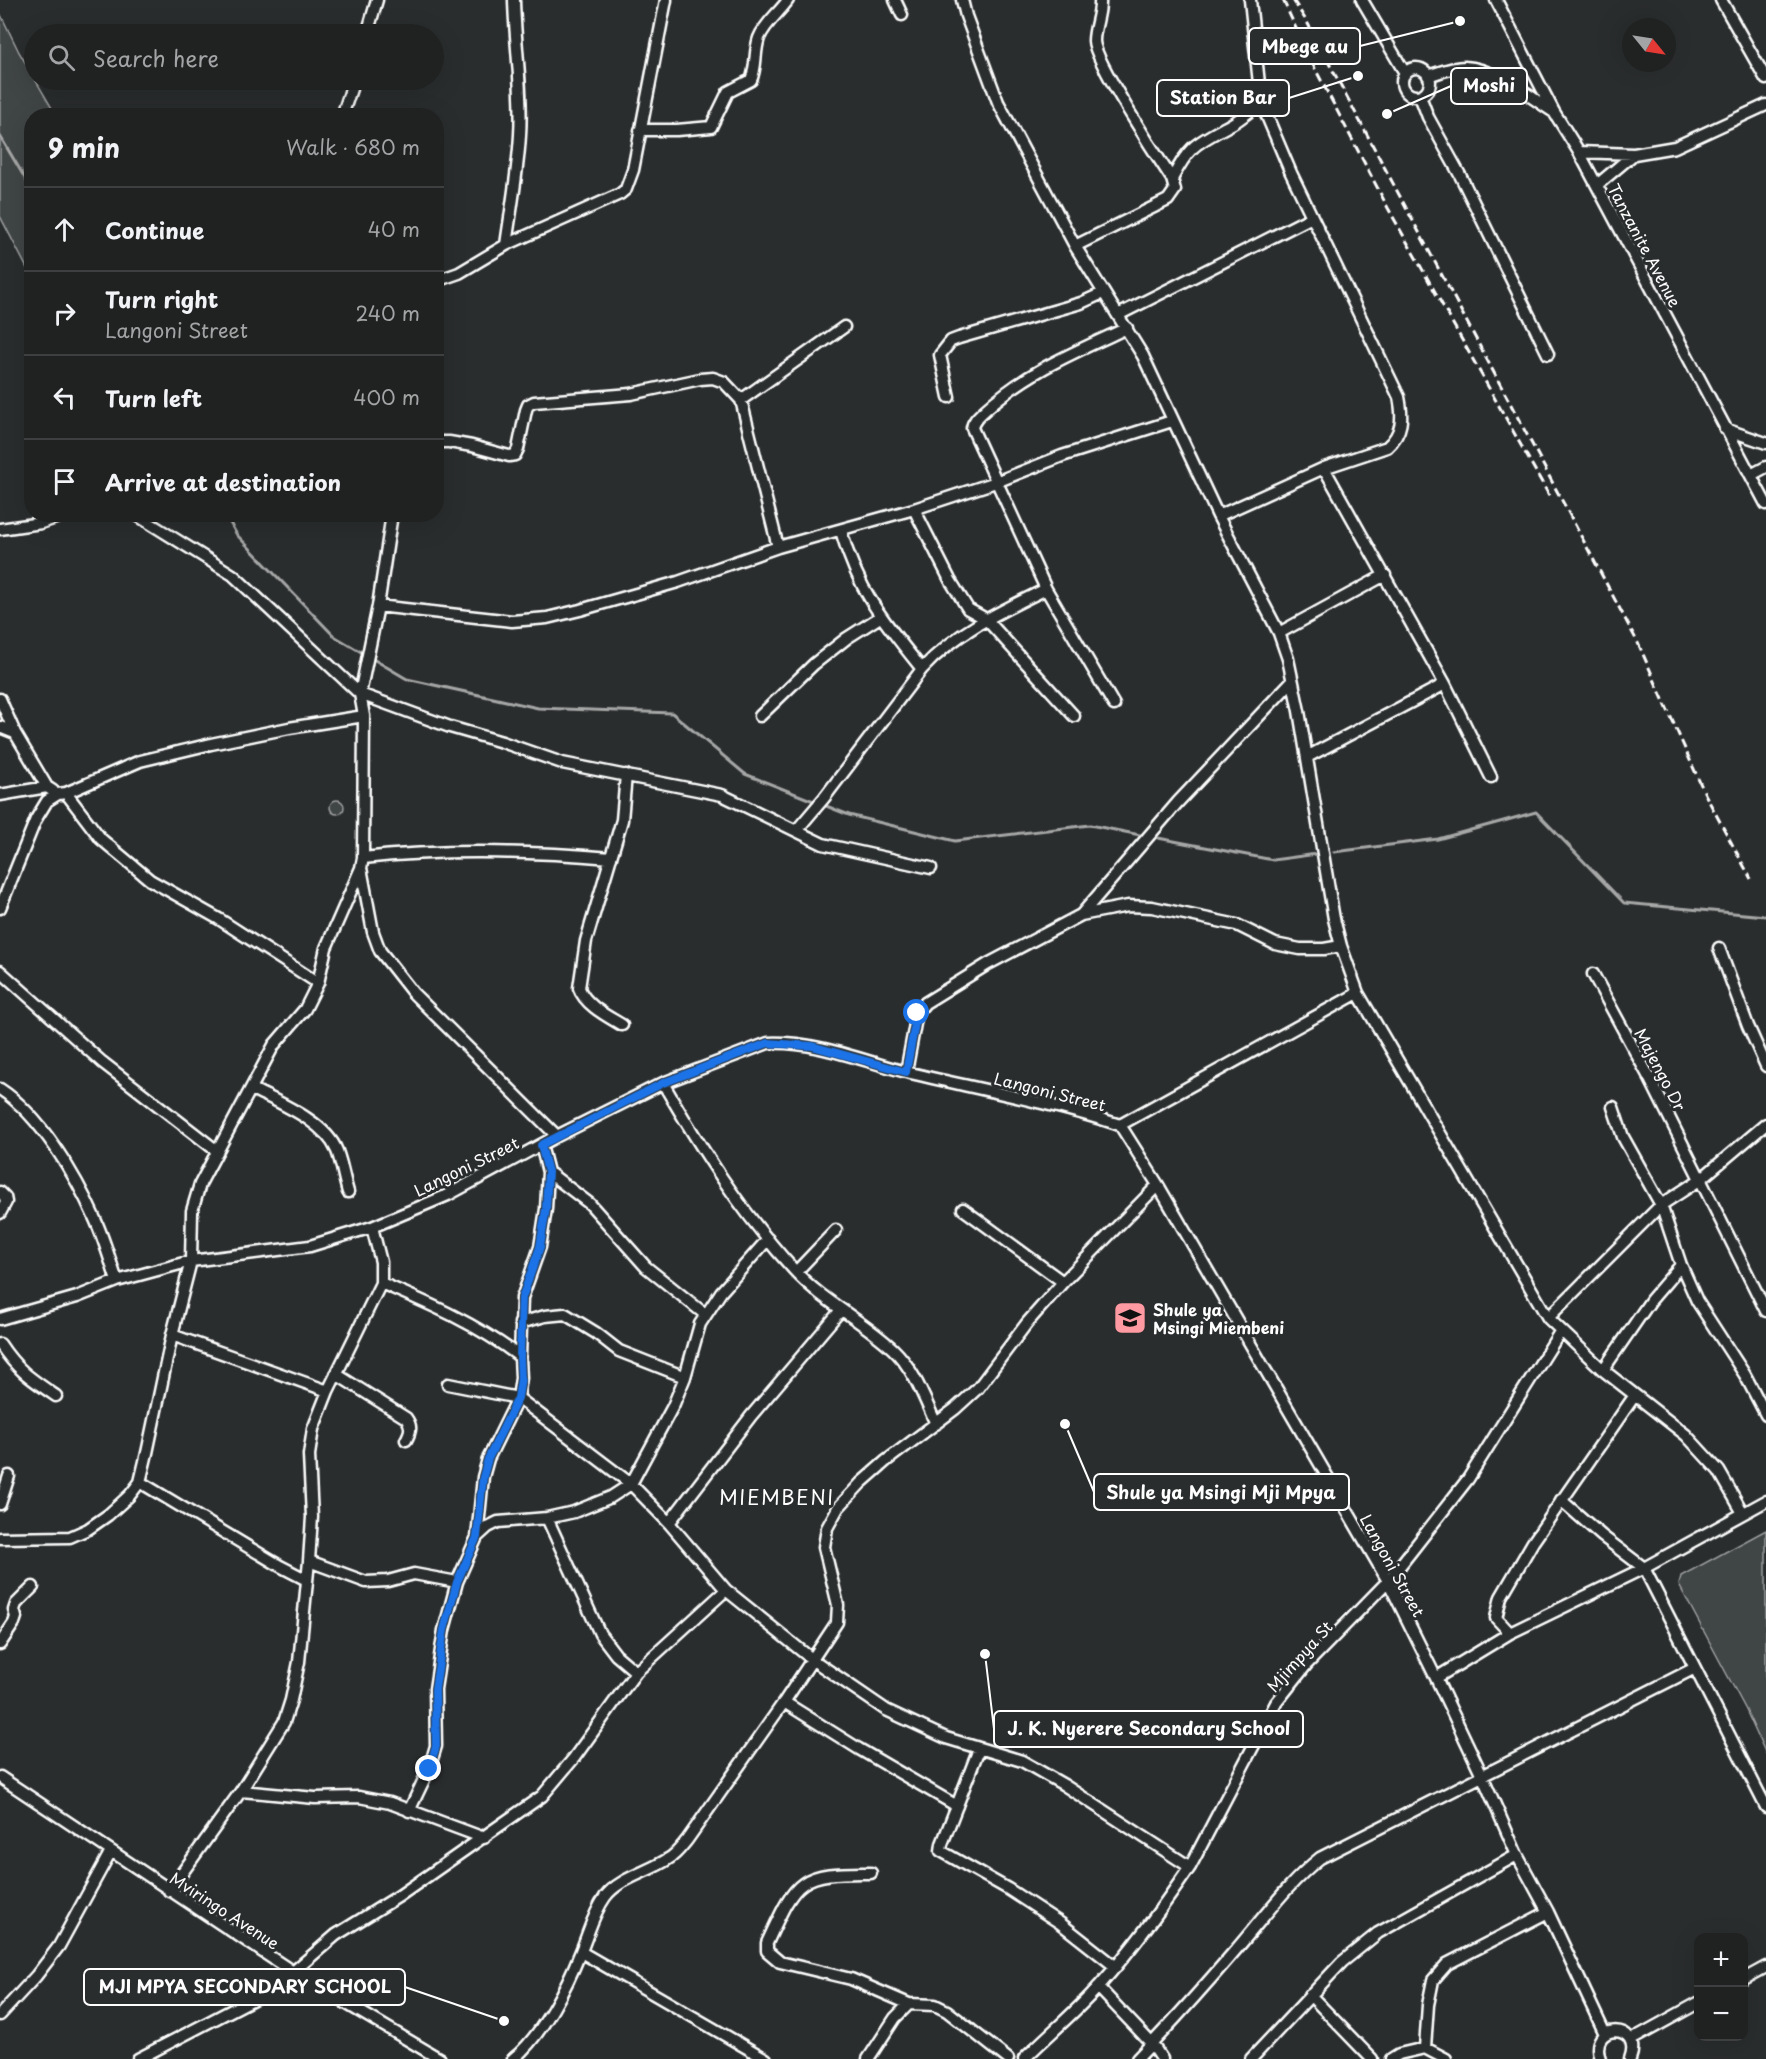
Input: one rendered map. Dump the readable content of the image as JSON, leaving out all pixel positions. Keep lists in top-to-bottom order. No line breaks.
{"streets":{"street":["Tanzanite Avenue","Majengo Dr","Langoni Street","Mjimpya St","Mviringo Avenue"]},"crossings":[["Langoni Street","Mjimpya St"]],"districts":["MIEMBENI"],"places":{"other":["Mbege au","Station Bar","Moshi","Shule ya Msingi Mji Mpya","J. K. Nyerere Secondary School","MJI MPYA SECONDARY SCHOOL"],"school or university":["Shule ya Msingi Miembeni"]},"north":"bottom right","page":{"search":"Search here","heading":["9 min","Walk · 680 m"],"list":[["Continue","40 m"],["Turn right","Langoni Street","240 m"],["Turn left","400 m"],"Arrive at destination"],"map_buttons":["+","−"]}}
